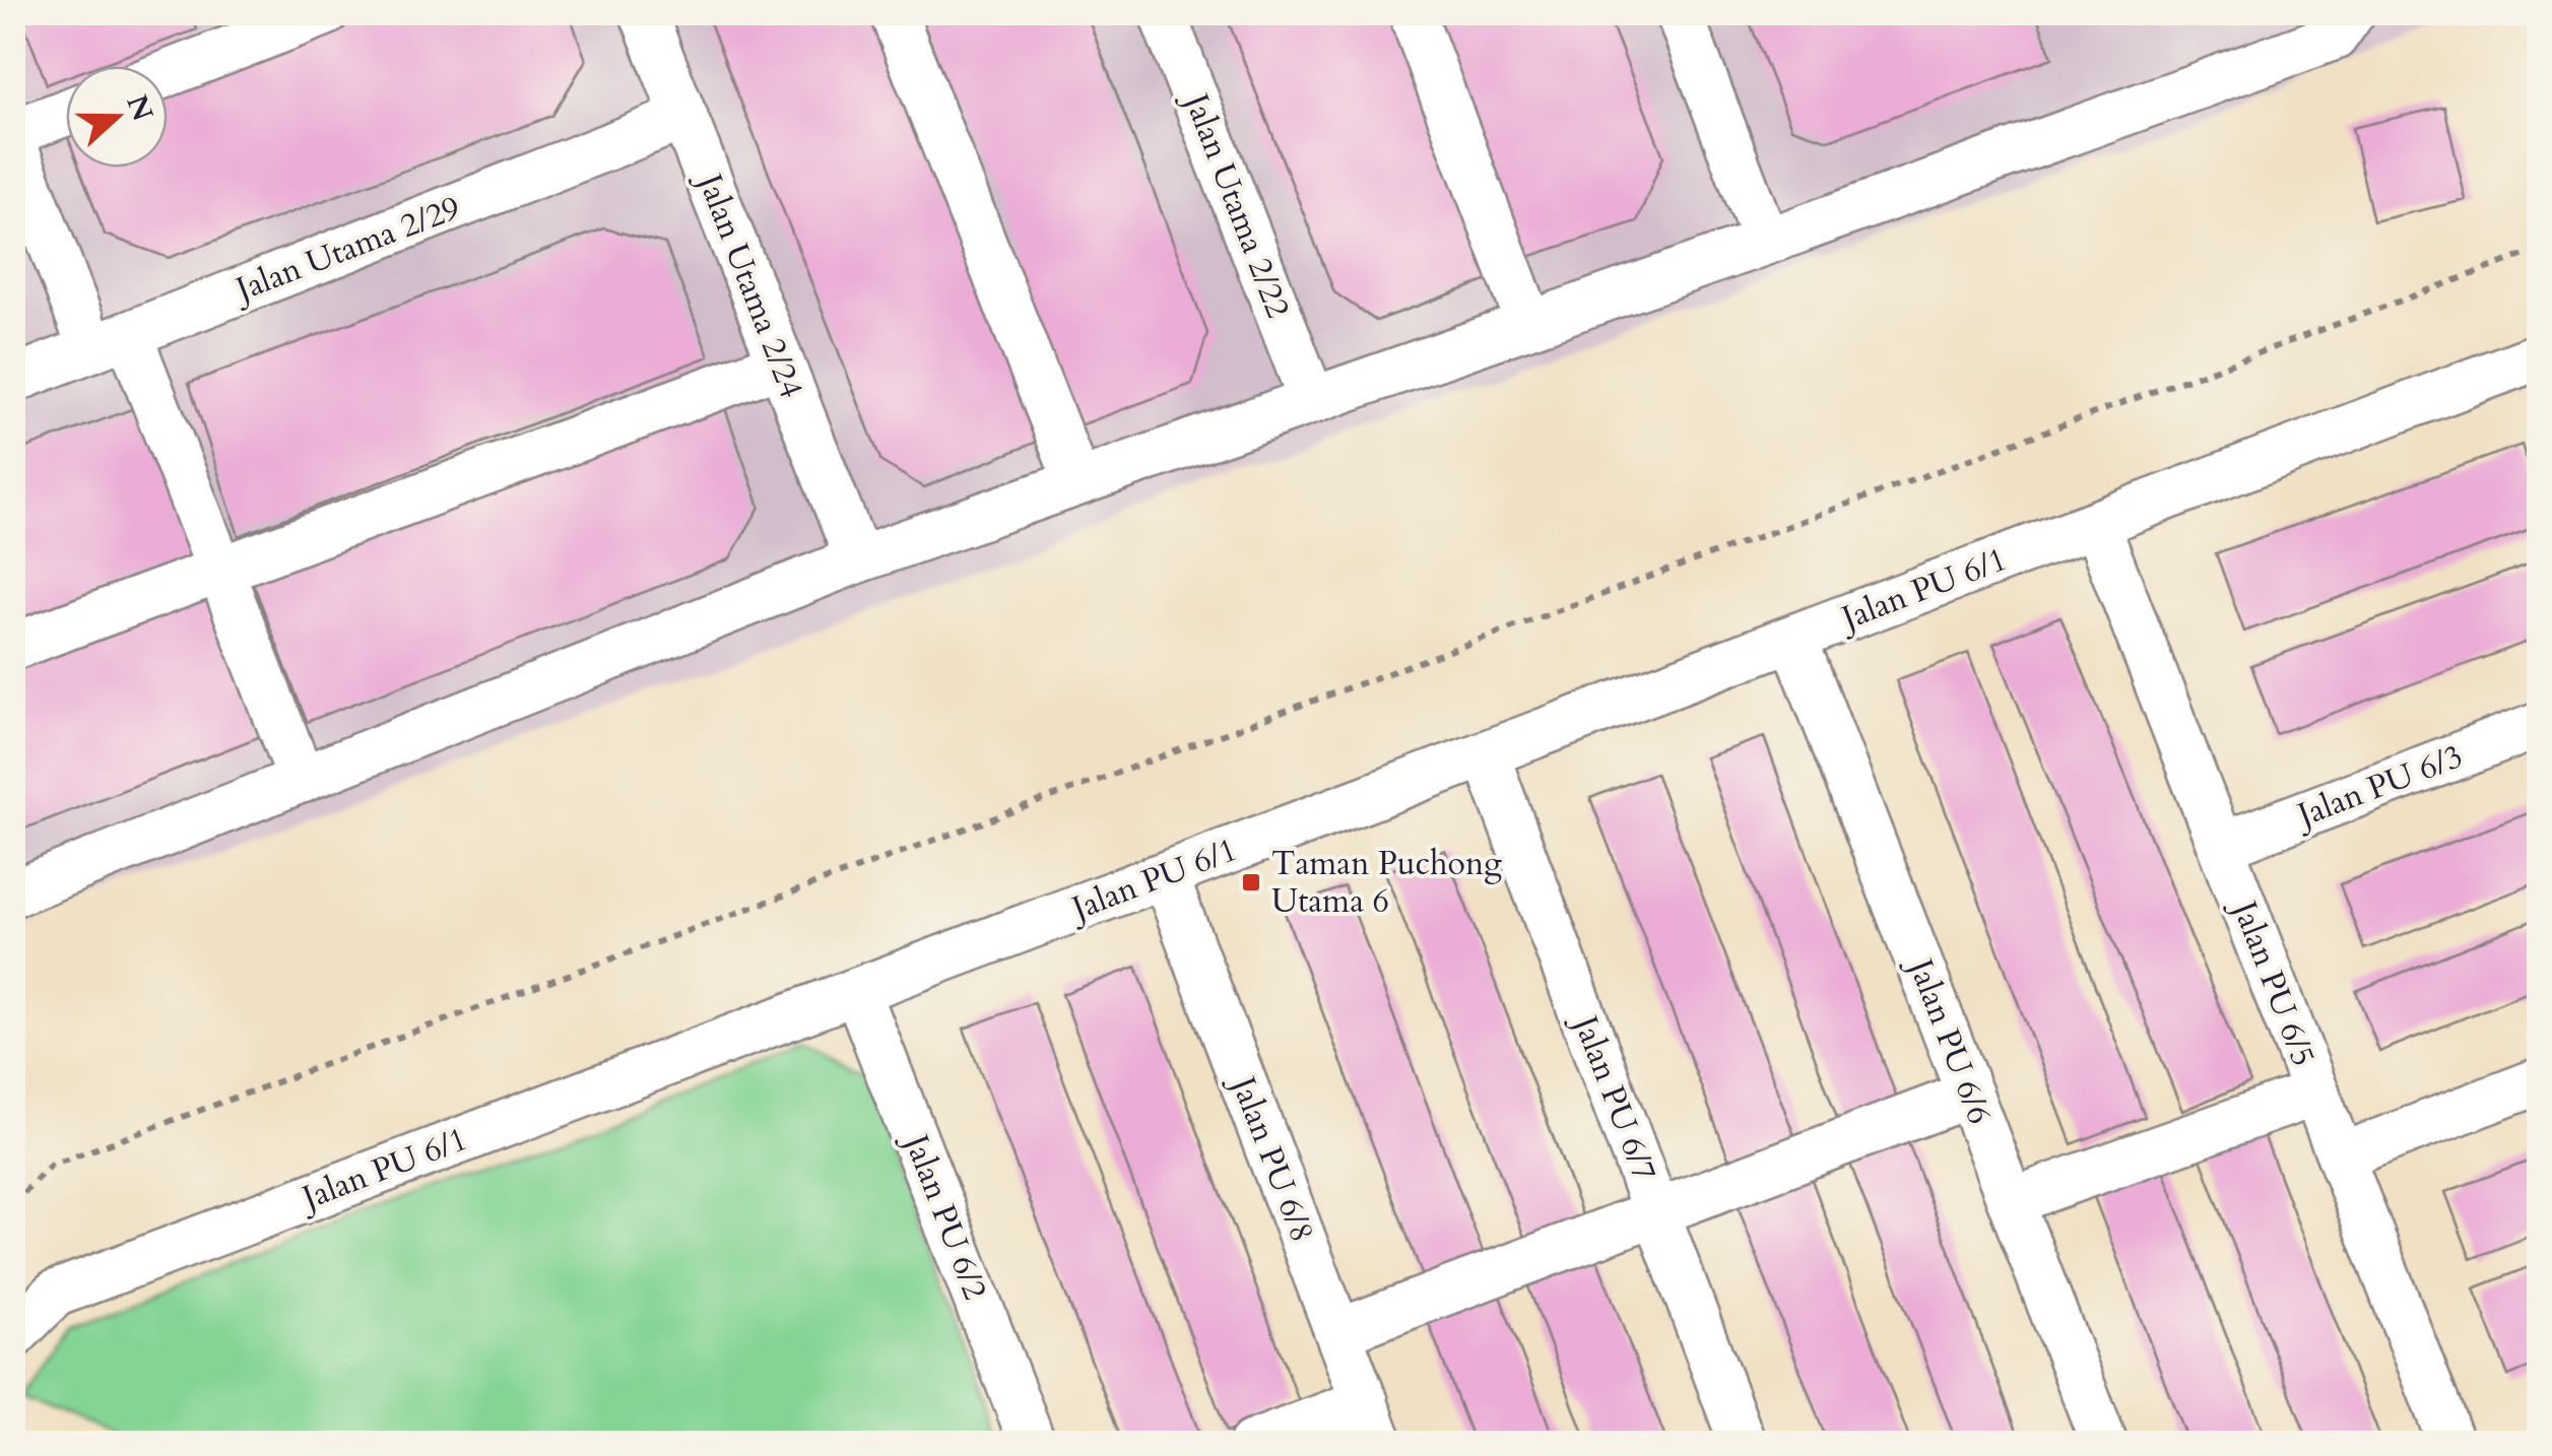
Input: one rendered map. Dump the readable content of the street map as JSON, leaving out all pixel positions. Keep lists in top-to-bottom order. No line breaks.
{"streets":{"street":["Jalan Utama 2/22","Jalan Utama 2/29","Jalan Utama 2/24","Jalan PU 6/1","Jalan PU 6/3","Jalan PU 6/5","Jalan PU 6/6","Jalan PU 6/7","Jalan PU 6/8","Jalan PU 6/2"]},"crossings":[["Jalan Utama 2/29","Jalan Utama 2/24"],["Jalan PU 6/1","Jalan PU 6/5"],["Jalan PU 6/1","Jalan PU 6/6"],["Jalan PU 6/1","Jalan PU 6/7"],["Jalan PU 6/1","Jalan PU 6/8"],["Jalan PU 6/1","Jalan PU 6/2"],["Jalan PU 6/3","Jalan PU 6/5"]],"places":{"transit":["Taman Puchong Utama 6"]},"north":"right"}
